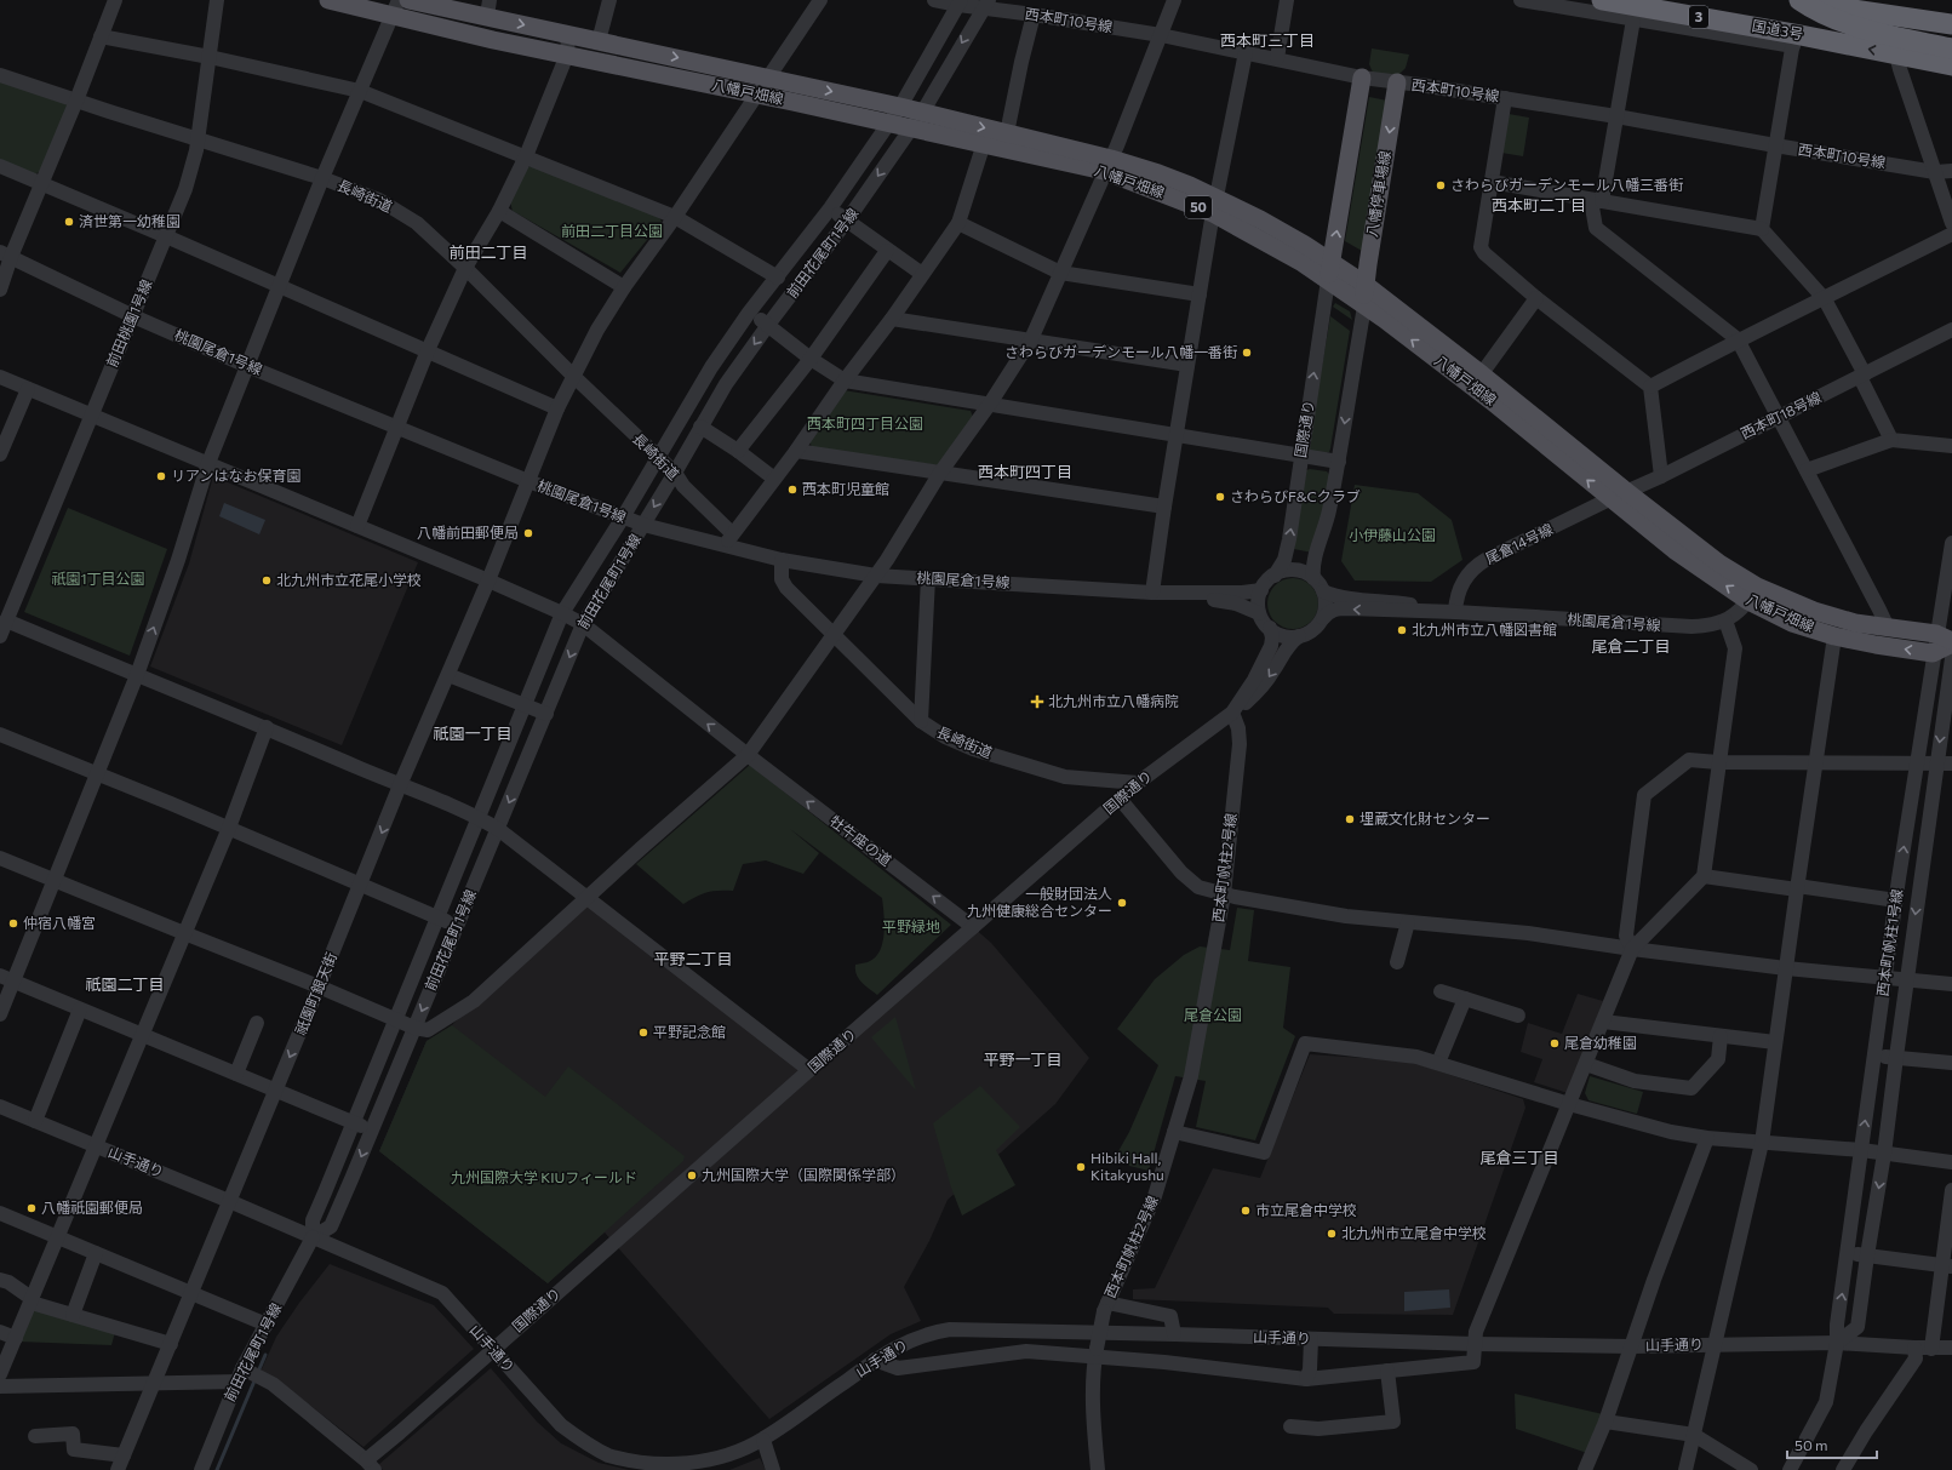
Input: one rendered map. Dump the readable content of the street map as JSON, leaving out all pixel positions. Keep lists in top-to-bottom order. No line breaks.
{"streets":{"highway":["3","国道3号"],"main road":["八幡戸畑線","八幡停車場線","50"],"street":["西本町10号線","長崎街道","前田花尾町1号線","前田桃園1号線","桃園尾倉1号線","西本町18号線","国際通り","尾倉14号線","牡牛座の道","西本町帆柱2号線","西本町帆柱1号線","祇園町銀天街","山手通り"]},"crossings":[["西本町10号線","八幡停車場線"],["西本町10号線","前田花尾町1号線"],["八幡戸畑線","八幡停車場線"],["八幡戸畑線","前田花尾町1号線"],["八幡戸畑線","桃園尾倉1号線"],["八幡戸畑線","西本町18号線"],["八幡戸畑線","国際通り"],["八幡戸畑線","尾倉14号線"],["八幡戸畑線","西本町帆柱1号線"],["八幡戸畑線","祇園町銀天街"],["長崎街道","前田花尾町1号線"],["長崎街道","前田桃園1号線"],["長崎街道","桃園尾倉1号線"],["長崎街道","国際通り"],["長崎街道","祇園町銀天街"],["前田花尾町1号線","桃園尾倉1号線"],["前田花尾町1号線","牡牛座の道"],["前田花尾町1号線","山手通り"],["前田桃園1号線","桃園尾倉1号線"],["前田桃園1号線","牡牛座の道"],["桃園尾倉1号線","国際通り"],["桃園尾倉1号線","尾倉14号線"],["桃園尾倉1号線","祇園町銀天街"],["西本町18号線","尾倉14号線"],["国際通り","牡牛座の道"],["国際通り","西本町帆柱2号線"],["国際通り","山手通り"],["牡牛座の道","祇園町銀天街"],["西本町帆柱1号線","山手通り"],["祇園町銀天街","山手通り"]],"one_way":["牡牛座の道"],"districts":["西本町三丁目","西本町二丁目","前田二丁目","西本町四丁目","尾倉二丁目","祇園一丁目","平野二丁目","祇園二丁目","平野一丁目","尾倉三丁目"],"parks":["前田二丁目公園","西本町四丁目公園","小伊藤山公園","祇園1丁目公園","平野緑地","尾倉公園","九州国際大学 KIUフィールド"],"places":{"other":["さわらびガーデンモール八幡三番街","済世第一幼稚園","さわらびガーデンモール八幡一番街","リアンはなお保育園","西本町児童館","さわらびF&Cクラブ","八幡前田郵便局","北九州市立花尾小学校","北九州市立八幡図書館","埋蔵文化財センター","一般財団法人 九州健康総合センター","仲宿八幡宮","平野記念館","尾倉幼稚園","Hibiki Hall, Kitakyushu","九州国際大学（国際関係学部）","八幡祇園郵便局","市立尾倉中学校","北九州市立尾倉中学校"],"health":["北九州市立八幡病院"]},"scale_bar":"50 m"}
